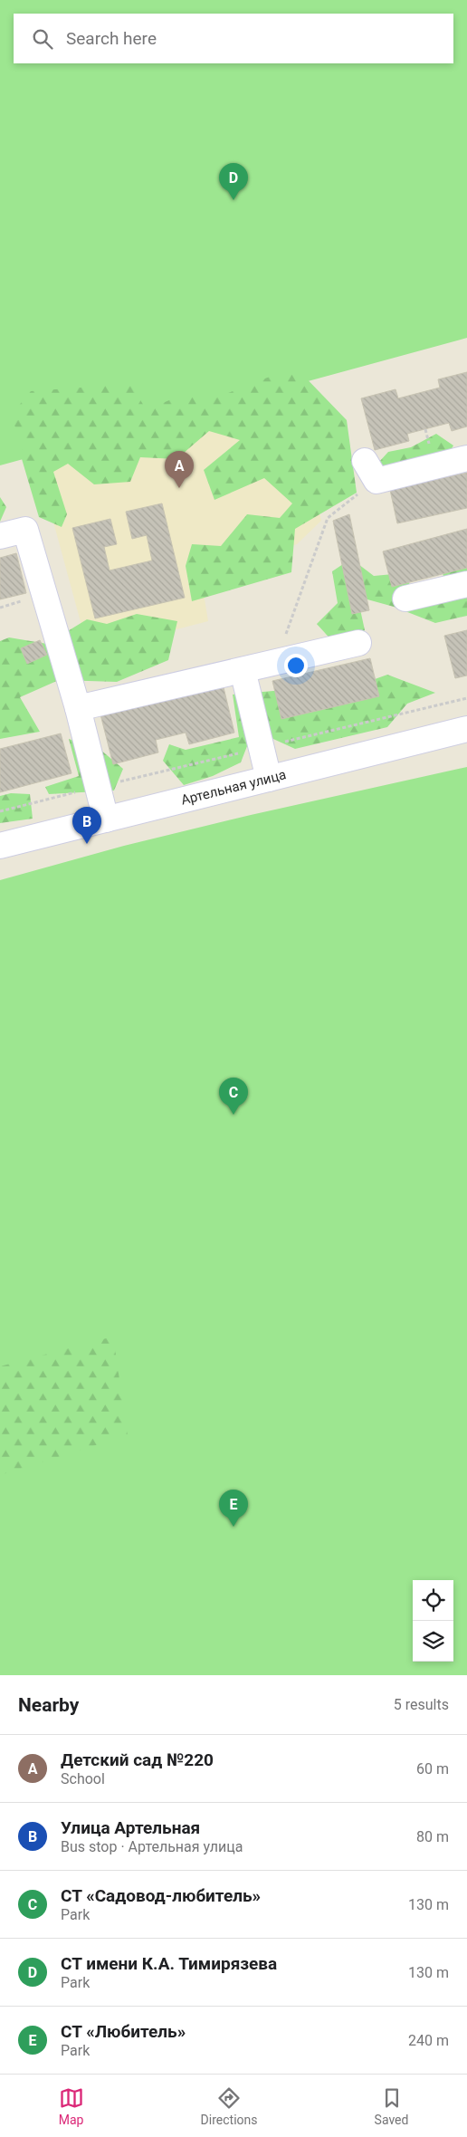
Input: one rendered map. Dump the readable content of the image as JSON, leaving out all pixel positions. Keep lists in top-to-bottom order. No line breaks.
{"streets":{"street":["Артельная улица"]},"page":{"search":"Search here","pins":["D","A","B","C","E"],"heading":["Nearby","5 results"],"list":[{"mark":"A","name":"Детский сад №220","note":"School","value":"60 m"},{"mark":"B","name":"Улица Артельная","note":"Bus stop · Артельная улица","value":"80 m"},{"mark":"C","name":"СТ «Садовод-любитель»","note":"Park","value":"130 m"},{"mark":"D","name":"СТ имени К.А. Тимирязева","note":"Park","value":"130 m"},{"mark":"E","name":"СТ «Любитель»","note":"Park","value":"240 m"}],"nav":["Map","Directions","Saved"]}}
